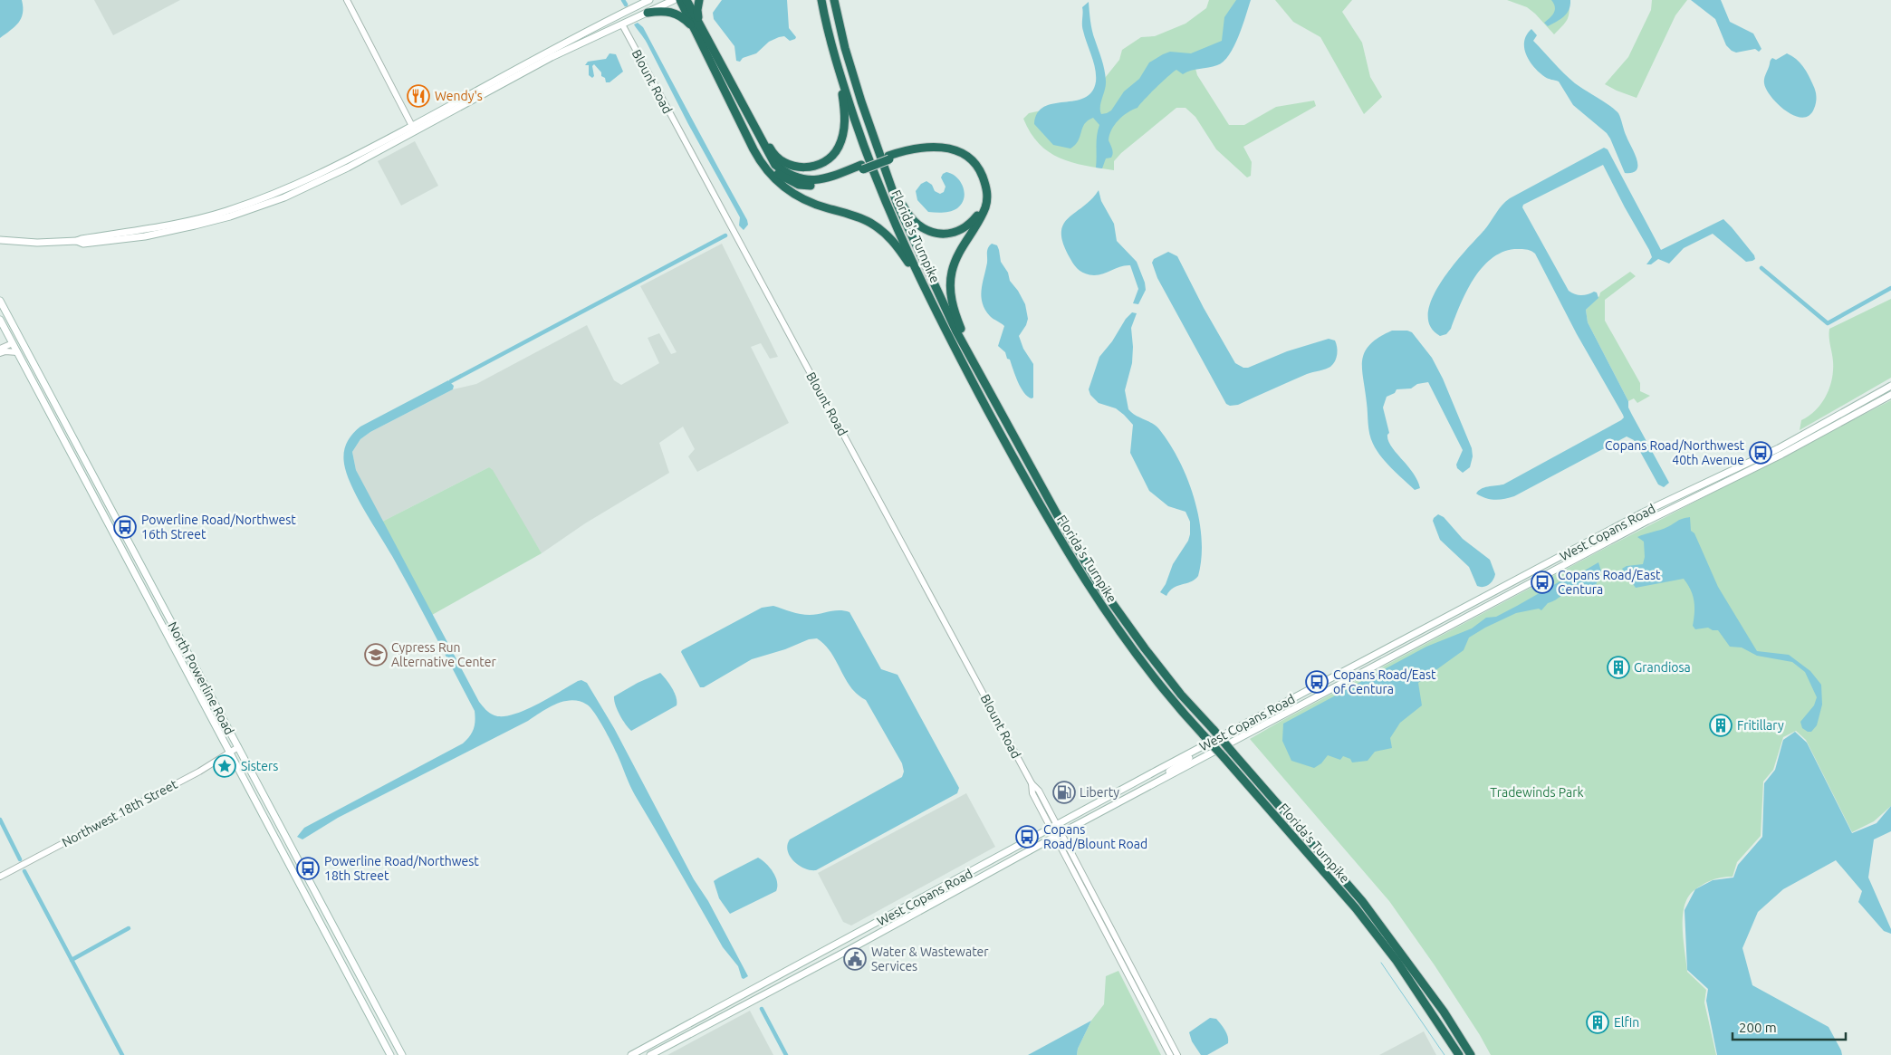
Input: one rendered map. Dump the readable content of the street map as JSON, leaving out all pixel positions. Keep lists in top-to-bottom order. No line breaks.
{"streets":{"highway":["Florida's Turnpike"],"main road":["West Copans Road","North Powerline Road"],"street":["Blount Road","Northwest 18th Street"]},"crossings":[["Blount Road","West Copans Road"],["North Powerline Road","Northwest 18th Street"]],"parks":["Tradewinds Park"],"places":{"restaurant":["Wendy's"],"bus stop":["Copans Road/Northwest 40th Avenue","Powerline Road/Northwest 16th Street","Copans Road/East Centura","Copans Road/East of Centura","Copans Road/Blount Road","Powerline Road/Northwest 18th Street"],"school or university":["Cypress Run Alternative Center"],"building":["Grandiosa","Fritillary","Elfin"],"place":["Sisters"],"fuel station":["Liberty"],"public building":["Water & Wastewater Services"]},"scale_bar":"200 m"}
